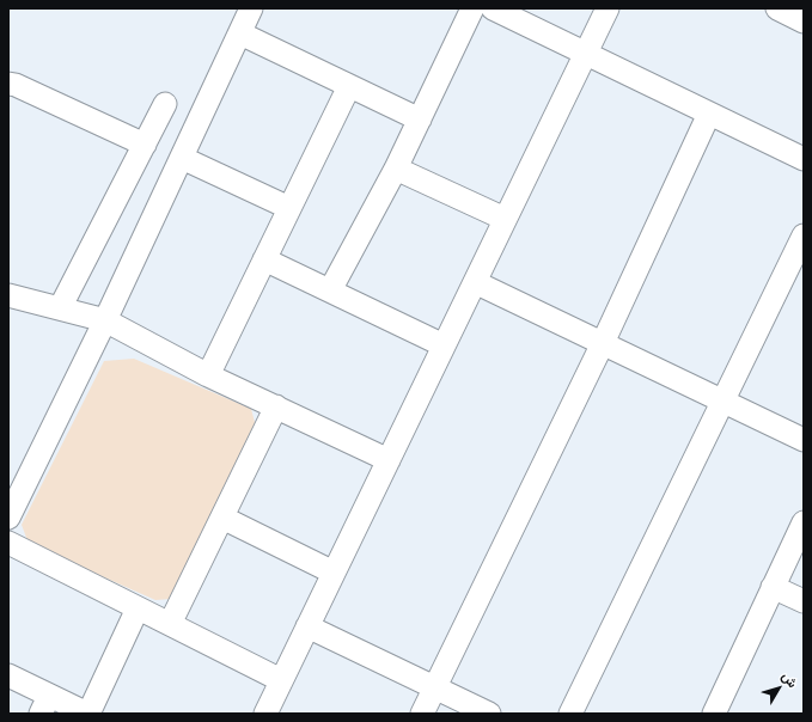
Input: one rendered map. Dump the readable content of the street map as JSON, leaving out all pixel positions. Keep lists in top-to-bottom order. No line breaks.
{"north":"top right"}
